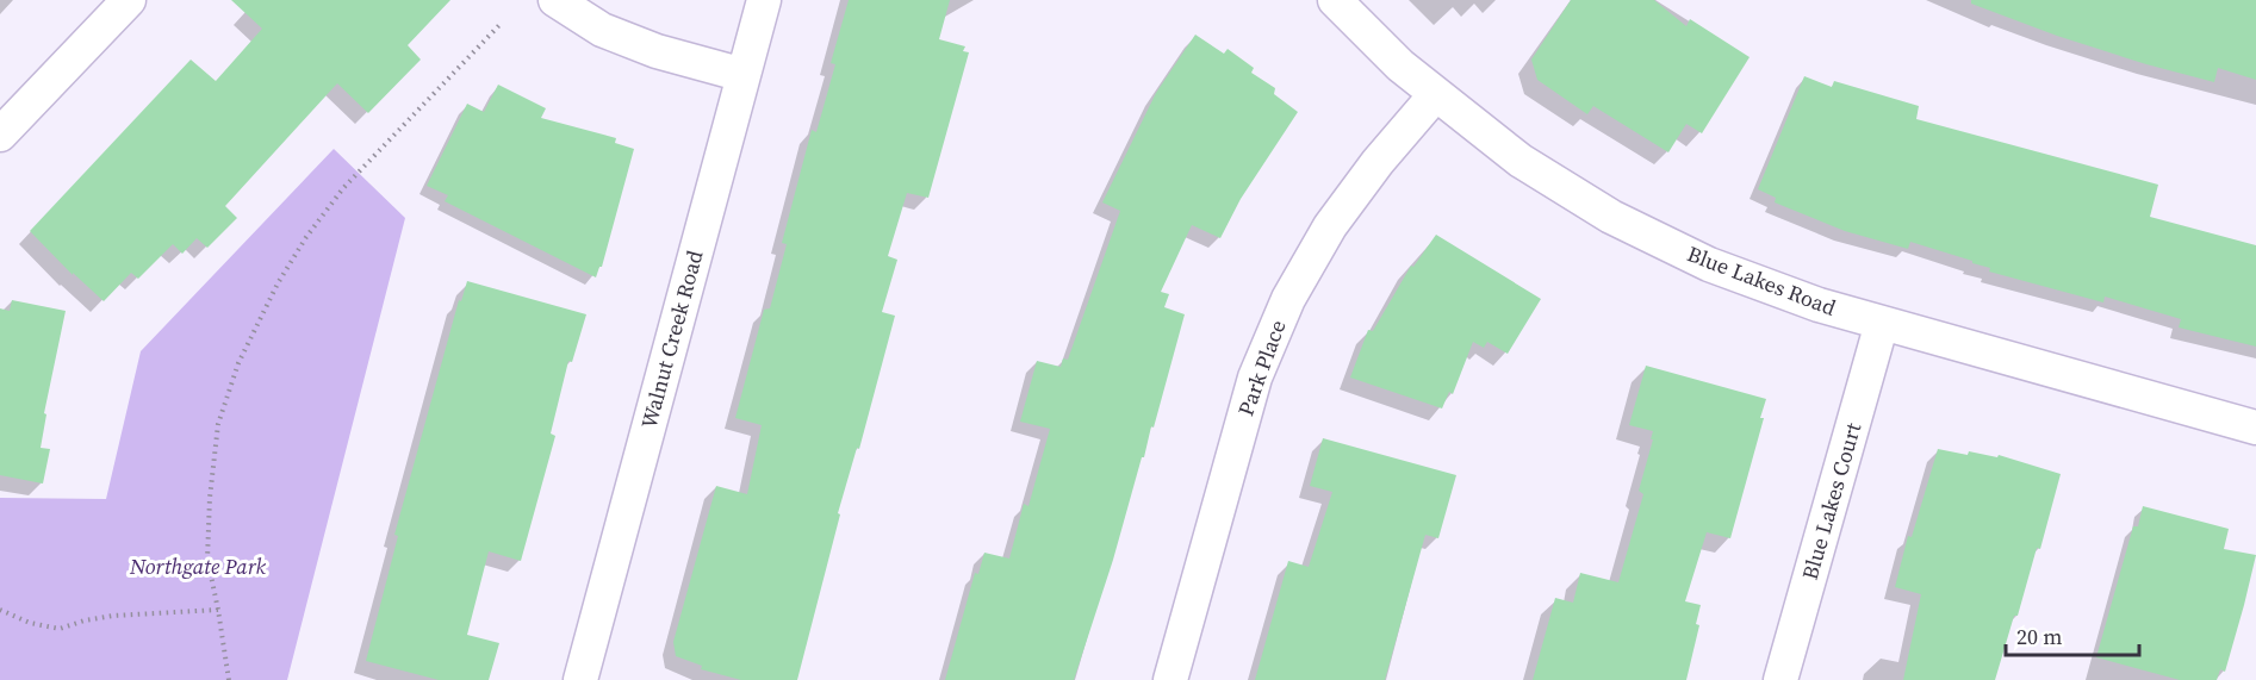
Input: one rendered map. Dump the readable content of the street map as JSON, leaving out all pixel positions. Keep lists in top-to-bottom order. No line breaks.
{"streets":{"street":["Blue Lakes Road","Walnut Creek Road","Park Place","Blue Lakes Court"]},"crossings":[["Blue Lakes Road","Park Place"],["Blue Lakes Road","Blue Lakes Court"]],"parks":["Northgate Park"],"scale_bar":"20 m"}
